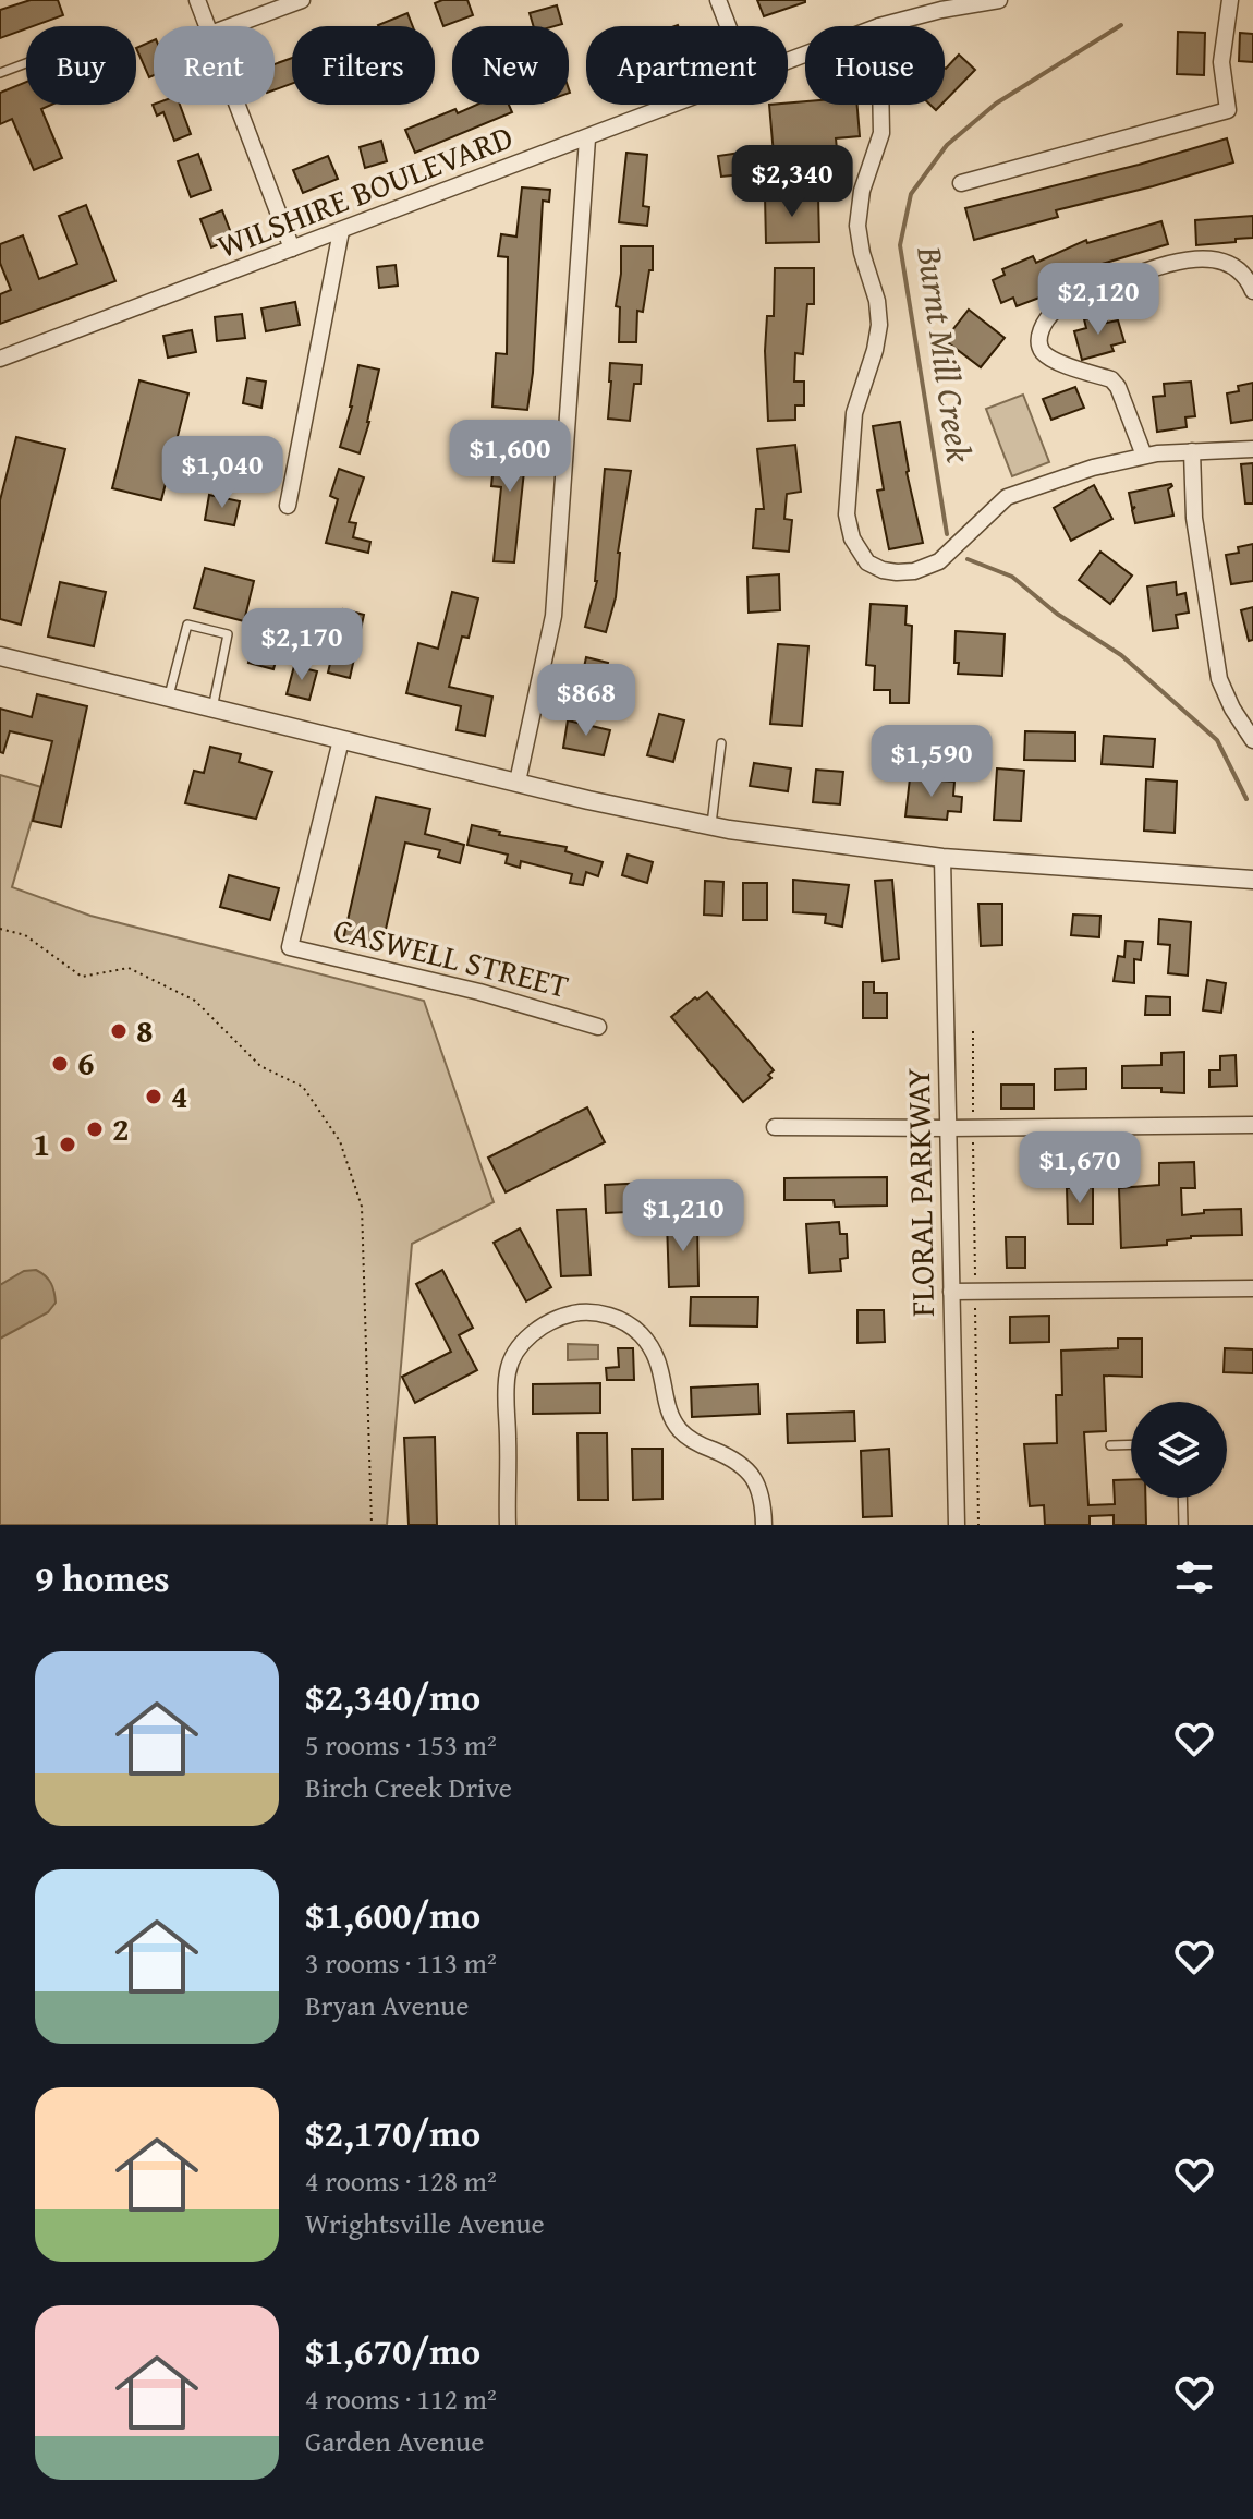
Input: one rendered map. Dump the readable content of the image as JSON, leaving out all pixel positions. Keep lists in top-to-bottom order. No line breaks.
{"streets":{"street":["WILSHIRE BOULEVARD","CASWELL STREET","FLORAL PARKWAY"]},"water":["Burnt Mill Creek"],"places":["8","6","4","2","1"],"page":{"chip":["Buy","Rent","Filters","New","Apartment","House"],"price":["$2,340","$2,120","$1,600","$1,040","$2,170","$868","$1,590","$1,670","$1,210"],"heading":"9 homes","list":[{"name":"$2,340/mo","note":"5 rooms · 153 m² · Birch Creek Drive"},{"name":"$1,600/mo","note":"3 rooms · 113 m² · Bryan Avenue"},{"name":"$2,170/mo","note":"4 rooms · 128 m² · Wrightsville Avenue"},{"name":"$1,670/mo","note":"4 rooms · 112 m² · Garden Avenue"}]}}
